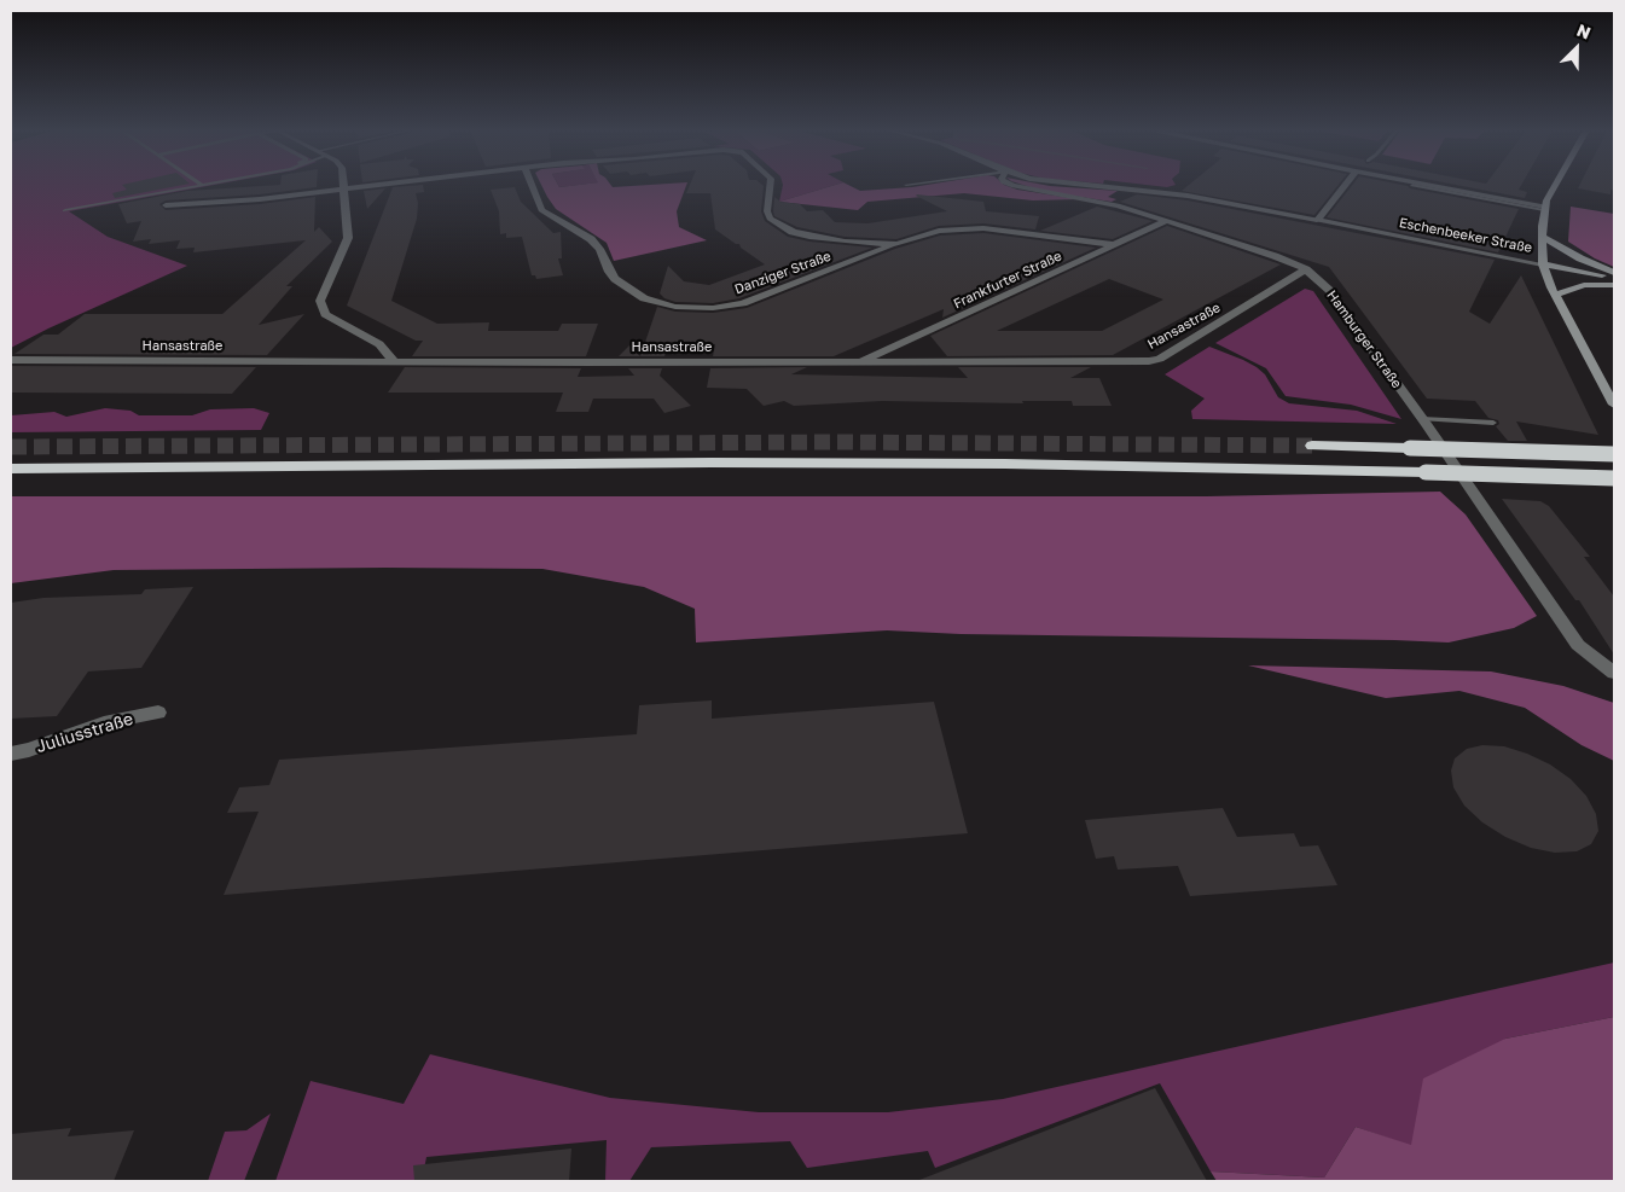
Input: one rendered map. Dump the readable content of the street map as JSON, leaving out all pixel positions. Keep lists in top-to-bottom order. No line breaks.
{"streets":{"street":["Eschenbeeker Straße","Danziger Straße","Frankfurter Straße","Hansastraße","Hamburger Straße","Juliusstraße"]},"crossings":[["Danziger Straße","Frankfurter Straße"],["Frankfurter Straße","Hansastraße"],["Frankfurter Straße","Hamburger Straße"],["Hansastraße","Hamburger Straße"]],"north":"top right"}
